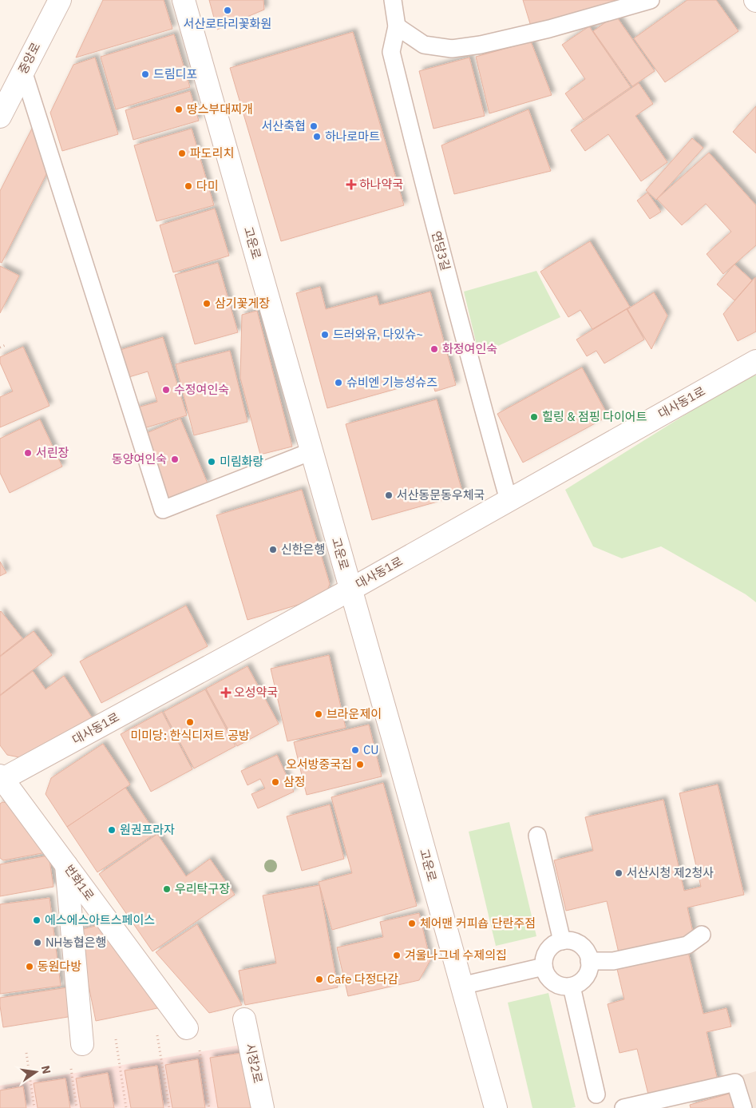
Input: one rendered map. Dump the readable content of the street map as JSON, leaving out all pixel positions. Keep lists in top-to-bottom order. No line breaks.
{"streets":{"street":["중앙로","고운로","대사동1로","번화1로","시장2로"],"lane":["연당3길"]},"crossings":[["고운로","대사동1로"],["연당3길","대사동1로"],["대사동1로","번화1로"]],"places":{"other":["서산로타리꽃화원","드림디포","땅스부대찌개","서산축협","하나로마트","파도리치","다미","삼기꽃게장","드러와유, 다있슈~","화정여인숙","슈비엔 기능성슈즈","수정여인숙","힐링 & 점핑 다이어트","서린장","동양여인숙","미림화랑","서산동문동우체국","신한은행","브라운제이","미미당: 한식디저트 공방","CU","오서방중국집","삼정","원권프라자","서산시청 제2청사","우리탁구장","에스에스아트스페이스","체어맨 커피숍 단란주점","NH농협은행","겨울나그네 수제의집","동원다방","Cafe 다정다감"],"health":["하나약국","오성약국"]},"north":"right"}
